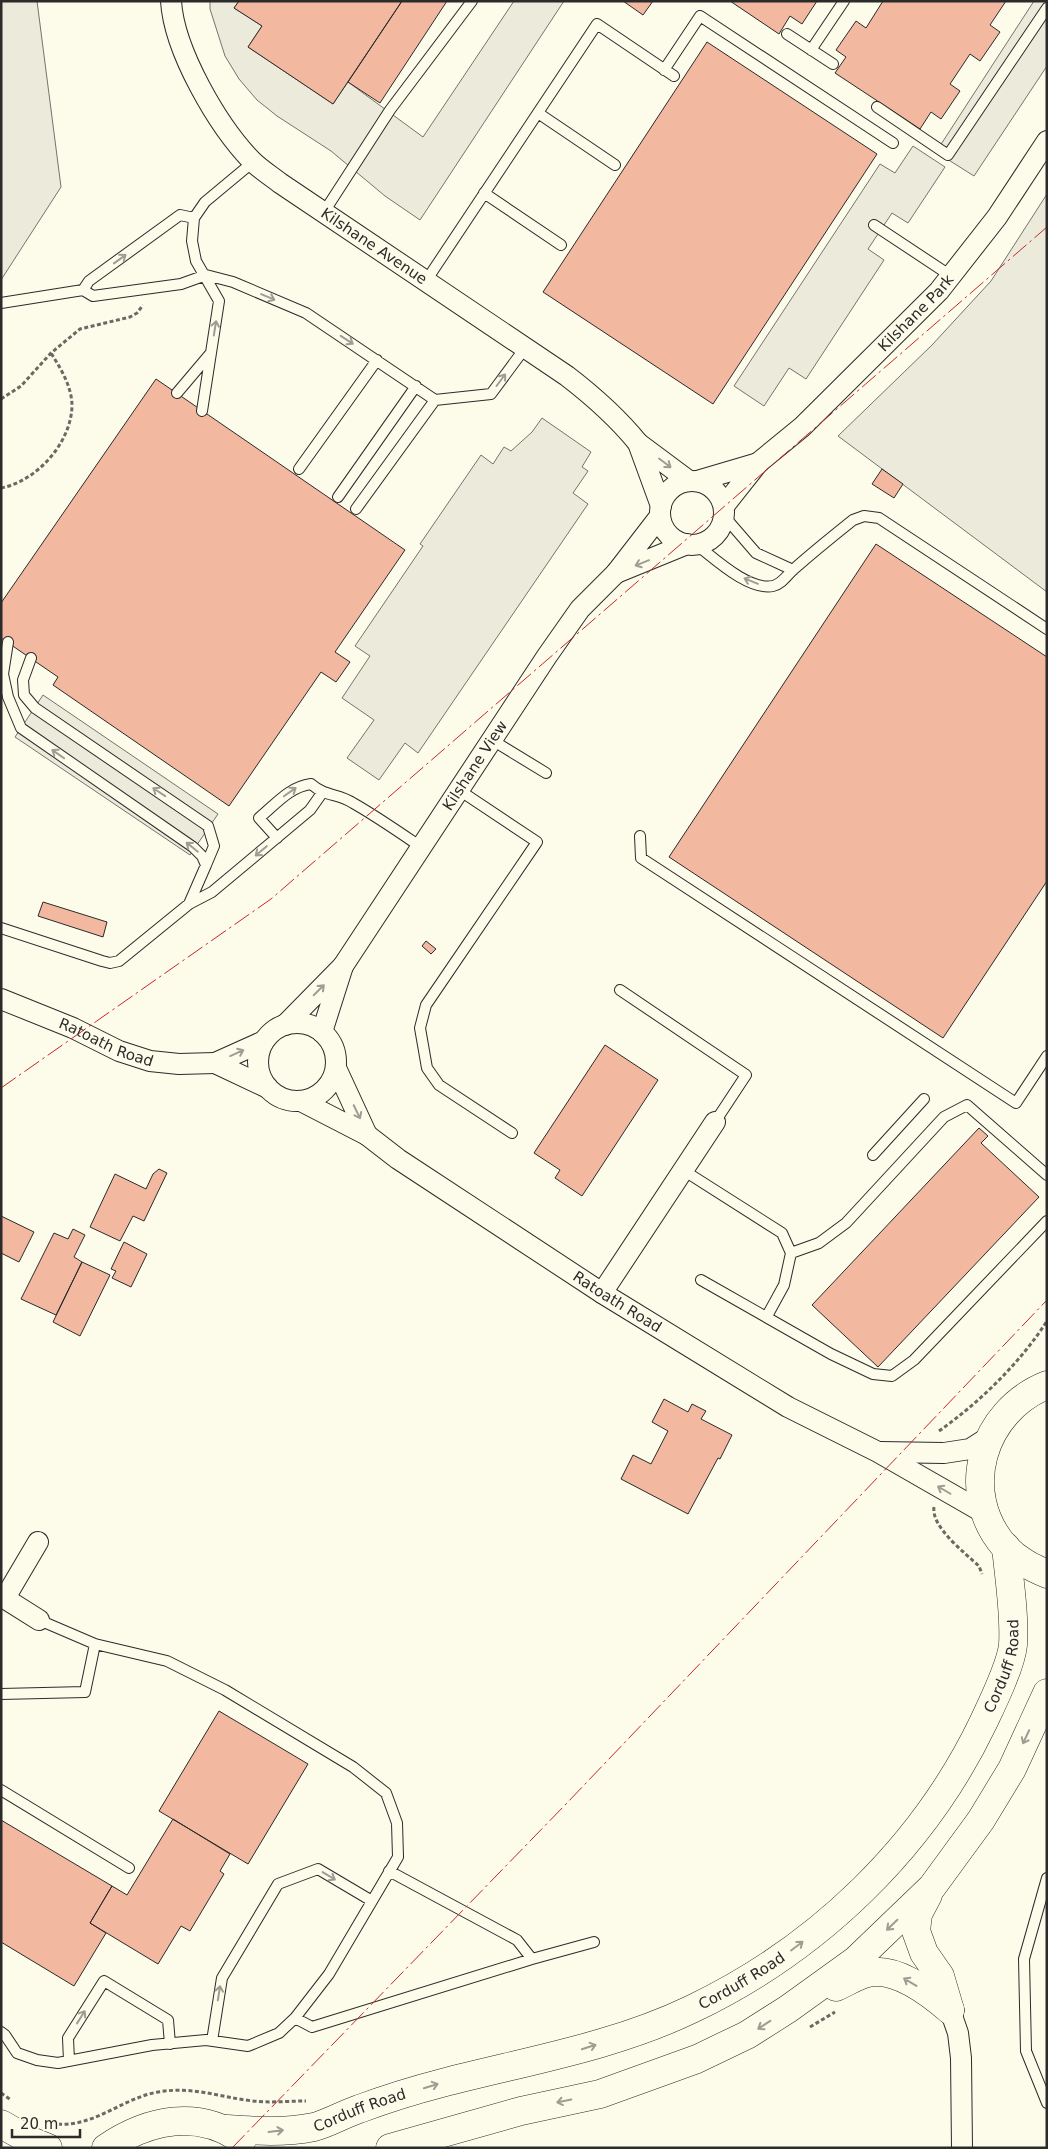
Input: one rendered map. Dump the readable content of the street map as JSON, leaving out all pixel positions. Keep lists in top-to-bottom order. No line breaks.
{"streets":{"street":["Kilshane Avenue","Kilshane Park","Kilshane View","Ratoath Road","Corduff Road"]},"crossings":[["Kilshane Avenue","Kilshane Park"],["Kilshane Avenue","Kilshane View"],["Kilshane Park","Kilshane View"],["Kilshane View","Ratoath Road"]],"scale_bar":"20 m"}
